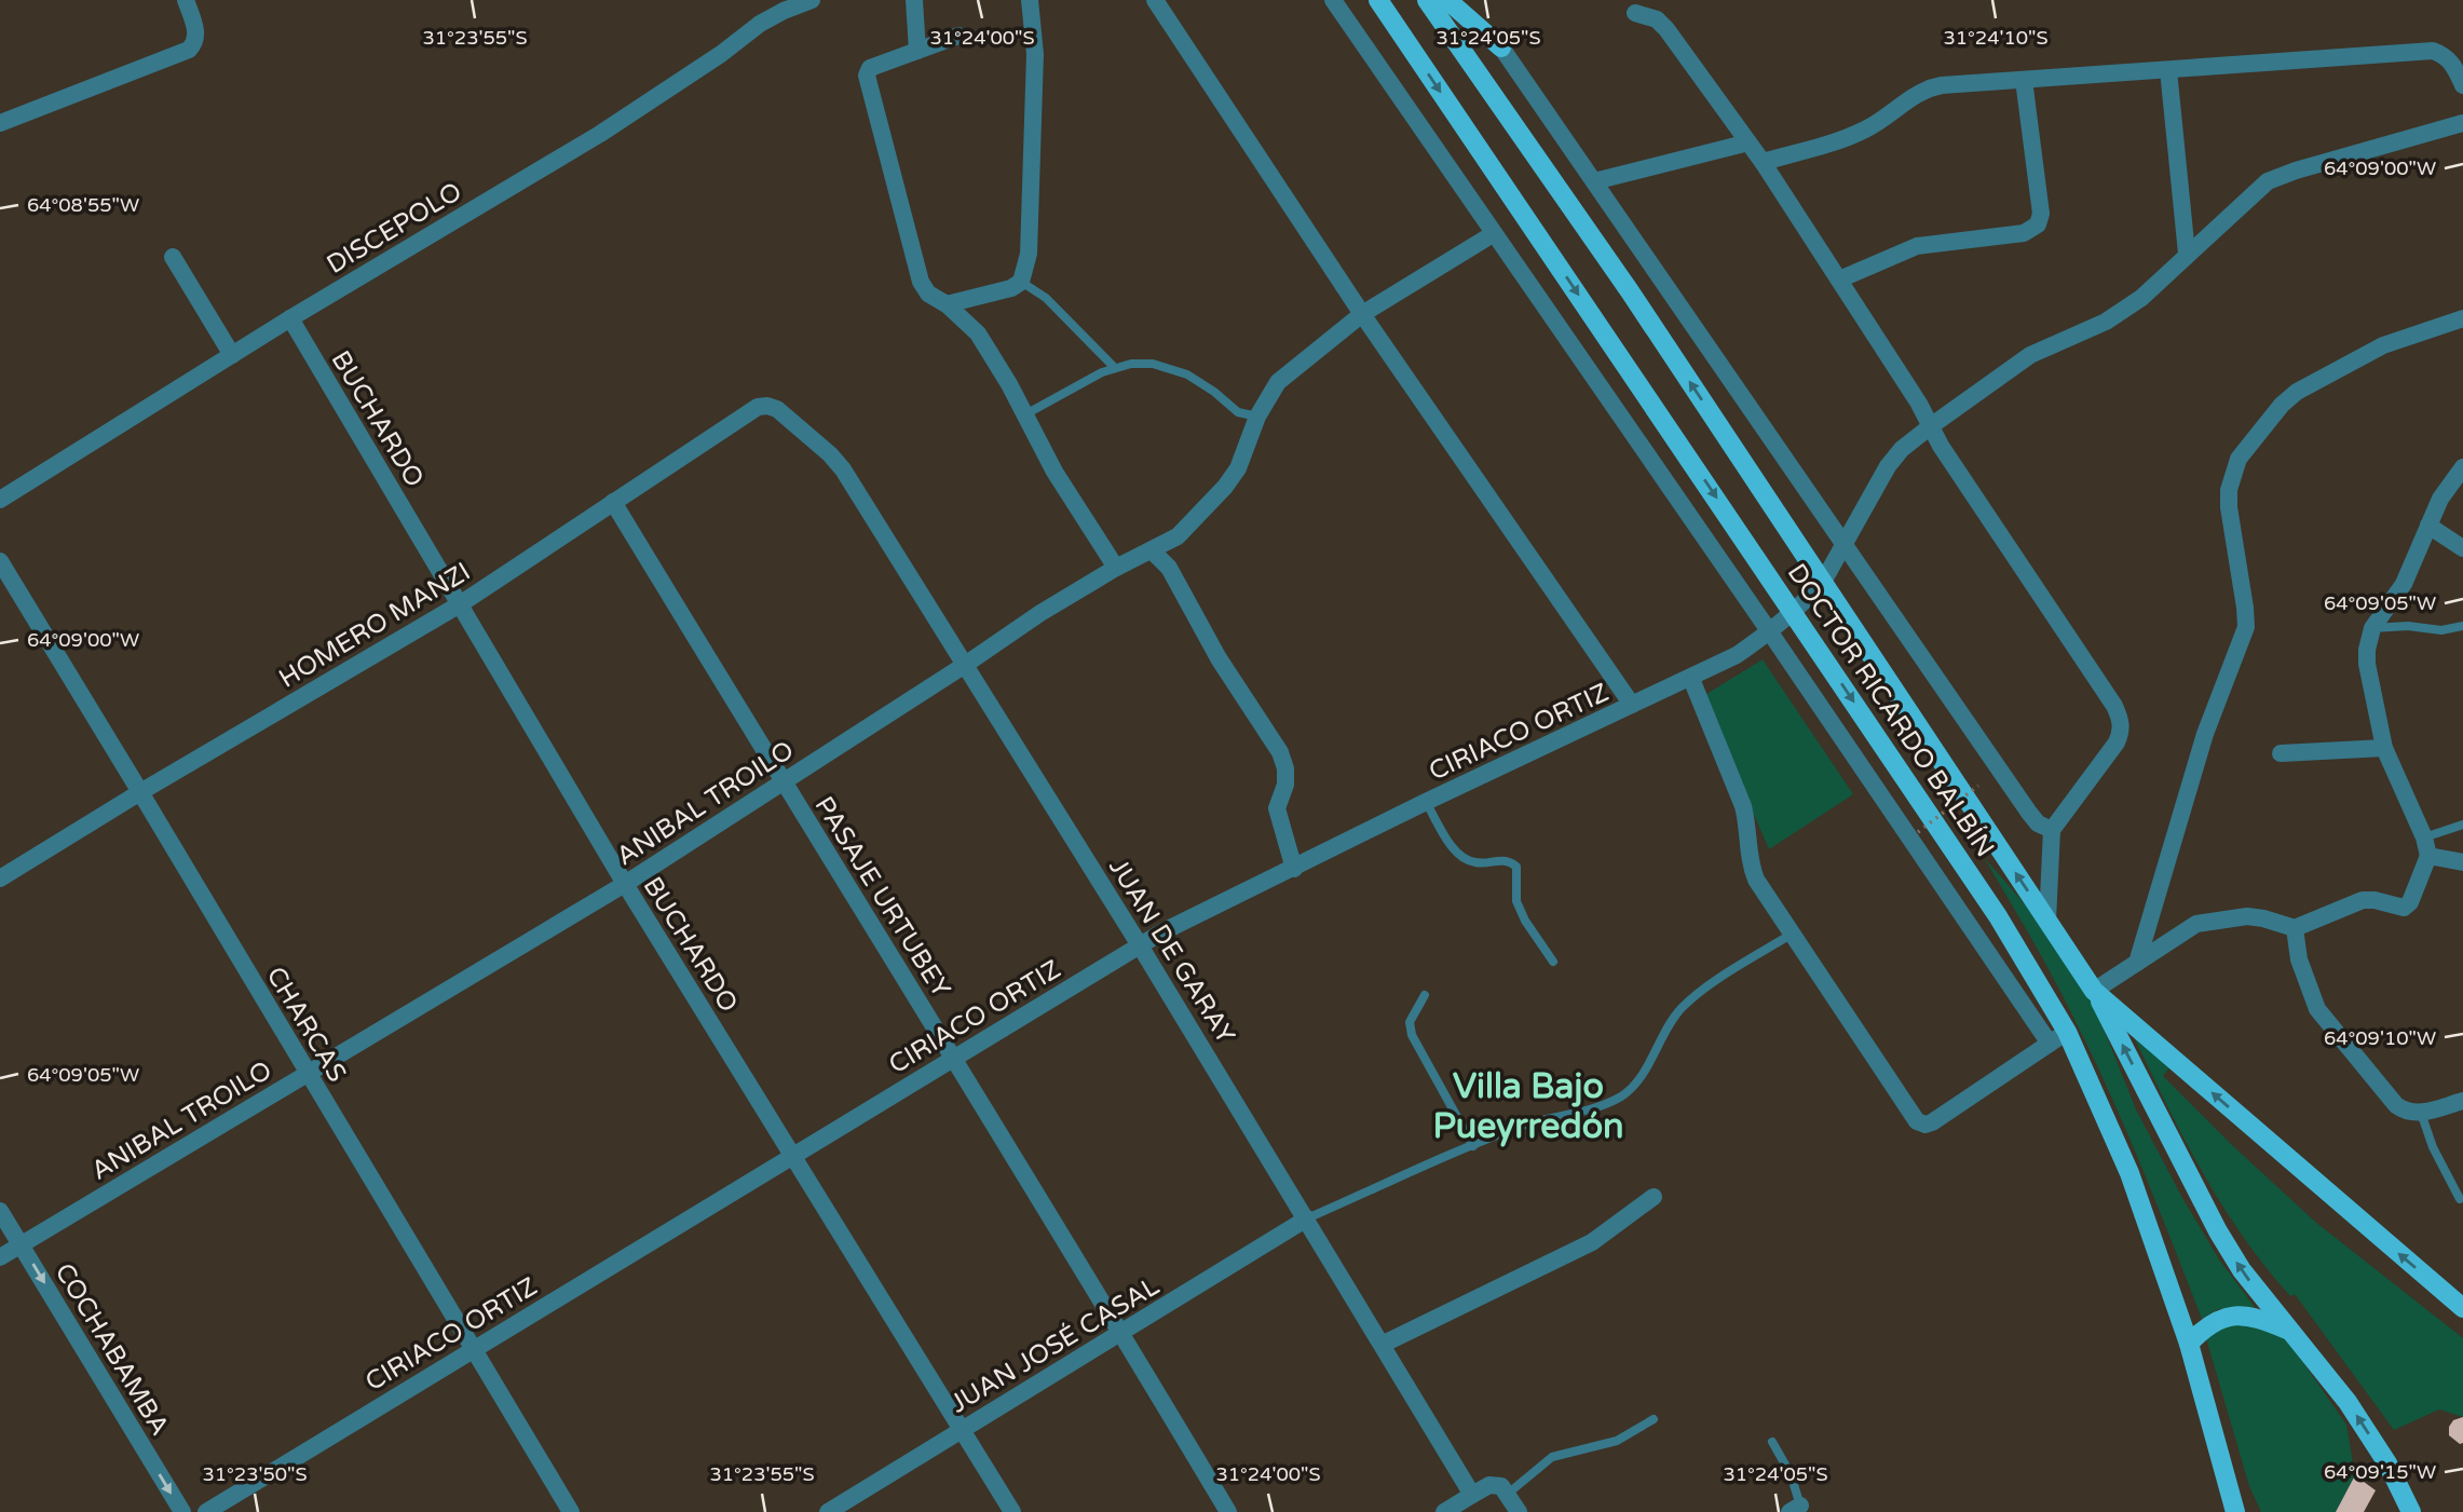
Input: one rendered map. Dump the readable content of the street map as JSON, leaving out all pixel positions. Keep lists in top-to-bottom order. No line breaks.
{"streets":{"main road":["DOCTOR RICARDO BALBÍN"],"street":["DISCEPOLO","BUCHARDO","HOMERO MANZI","CIRIACO ORTIZ","ANIBAL TROILO","PASAJE URTUBEY","JUAN DE GARAY","CHARCAS","JUAN JOSÉ CASAL","COCHABAMBA"]},"crossings":[["DISCEPOLO","BUCHARDO"],["BUCHARDO","HOMERO MANZI"],["BUCHARDO","CIRIACO ORTIZ"],["BUCHARDO","ANIBAL TROILO"],["BUCHARDO","JUAN JOSÉ CASAL"],["HOMERO MANZI","PASAJE URTUBEY"],["HOMERO MANZI","JUAN DE GARAY"],["HOMERO MANZI","CHARCAS"],["DOCTOR RICARDO BALBÍN","CIRIACO ORTIZ"],["CIRIACO ORTIZ","PASAJE URTUBEY"],["CIRIACO ORTIZ","JUAN DE GARAY"],["CIRIACO ORTIZ","CHARCAS"],["ANIBAL TROILO","PASAJE URTUBEY"],["ANIBAL TROILO","JUAN DE GARAY"],["ANIBAL TROILO","CHARCAS"],["ANIBAL TROILO","COCHABAMBA"],["PASAJE URTUBEY","JUAN JOSÉ CASAL"],["JUAN DE GARAY","JUAN JOSÉ CASAL"]],"one_way":["COCHABAMBA"],"districts":["Villa Bajo Pueyrredón"],"coordinates":["31°23'55\"S","31°24'00\"S","31°24'05\"S","31°24'10\"S","64°09'00\"W","64°08'55\"W","64°09'05\"W","64°09'10\"W","64°09'15\"W","31°23'50\"S"]}
